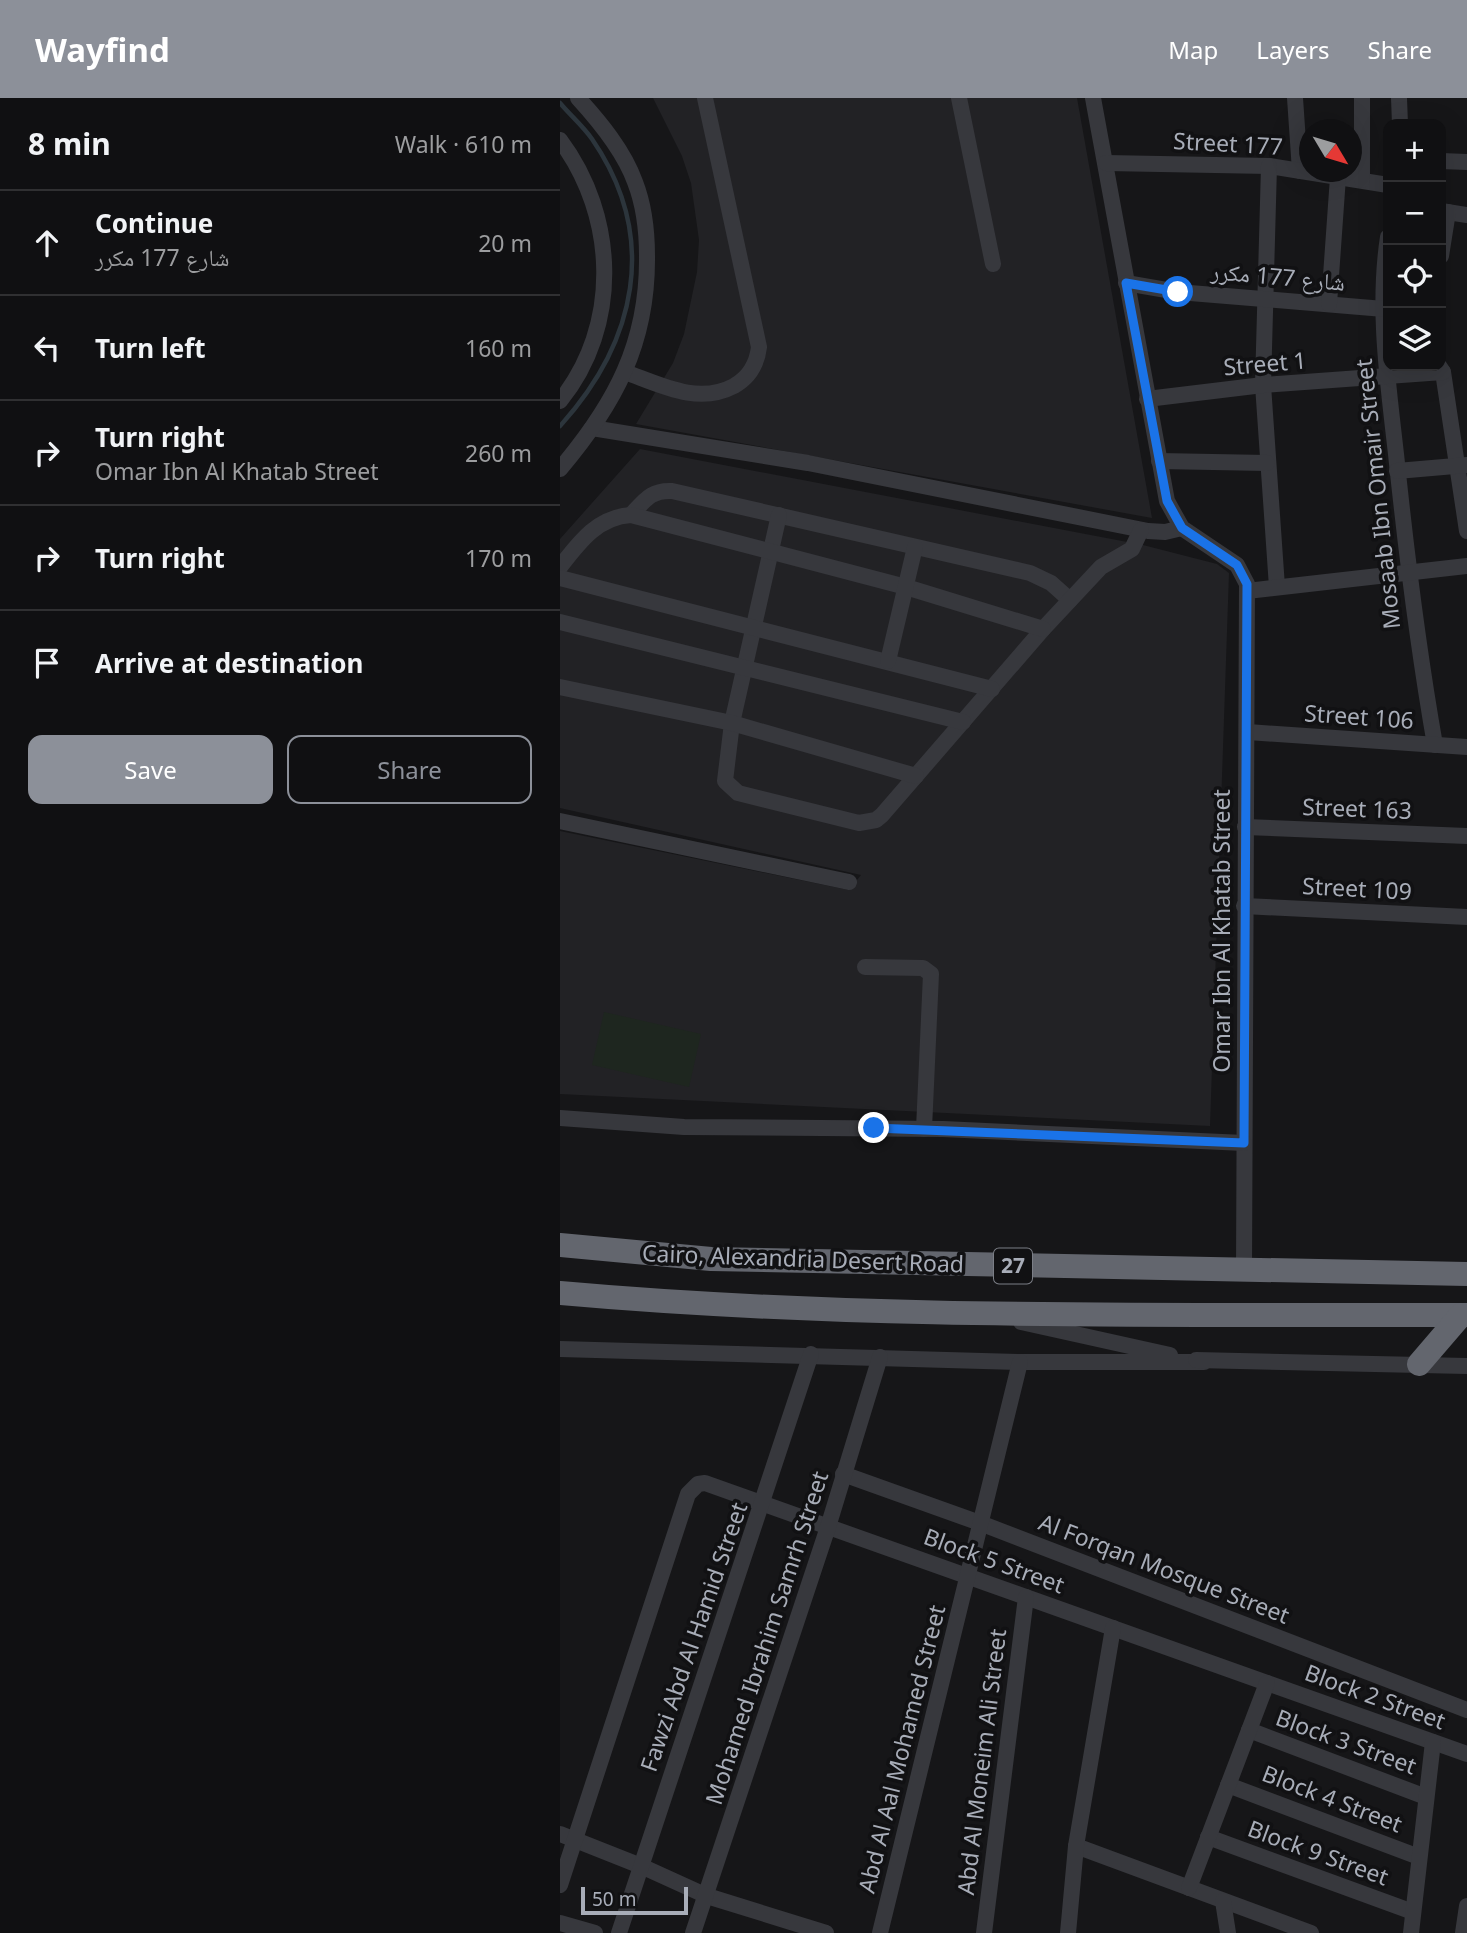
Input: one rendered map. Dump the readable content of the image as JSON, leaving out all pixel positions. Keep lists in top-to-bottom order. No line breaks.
{"streets":{"highway":["Cairo, Alexandria Desert Road","27"],"street":["Street 177","شارع 177 مكرر","Street 1","Mosaab Ibn Omair Street","Street 106","Street 163","Street 109","Omar Ibn Al Khatab Street","Block 5 Street","Al Forqan Mosque Street","Fawzi Abd Al Hamid Street","Mohamed Ibrahim Samrh Street","Block 2 Street","Block 3 Street","Abd Al Aal Mohamed Street","Abd Al Moneim Ali Street","Block 4 Street","Block 9 Street"]},"crossings":[["Street 1","Mosaab Ibn Omair Street"],["Mosaab Ibn Omair Street","Street 106"],["Street 106","Omar Ibn Al Khatab Street"],["Street 163","Omar Ibn Al Khatab Street"],["Street 109","Omar Ibn Al Khatab Street"],["Omar Ibn Al Khatab Street","Cairo, Alexandria Desert Road"],["Block 5 Street","Fawzi Abd Al Hamid Street"],["Block 5 Street","Mohamed Ibrahim Samrh Street"],["Block 5 Street","Block 2 Street"],["Block 5 Street","Abd Al Aal Mohamed Street"],["Block 5 Street","Abd Al Moneim Ali Street"],["Al Forqan Mosque Street","Mohamed Ibrahim Samrh Street"],["Al Forqan Mosque Street","Abd Al Aal Mohamed Street"]],"scale_bar":"50 m","north":"bottom right","page":{"header":"Wayfind","nav":["Map","Layers","Share"],"heading":["8 min","Walk · 610 m"],"map_buttons":["+","−"],"list":[["Continue","شارع 177 مكرر","20 m"],["Turn left","160 m"],["Turn right","Omar Ibn Al Khatab Street","260 m"],["Turn right","170 m"],"Arrive at destination"],"buttons":["Save","Share"],"scale":"50 m"}}
